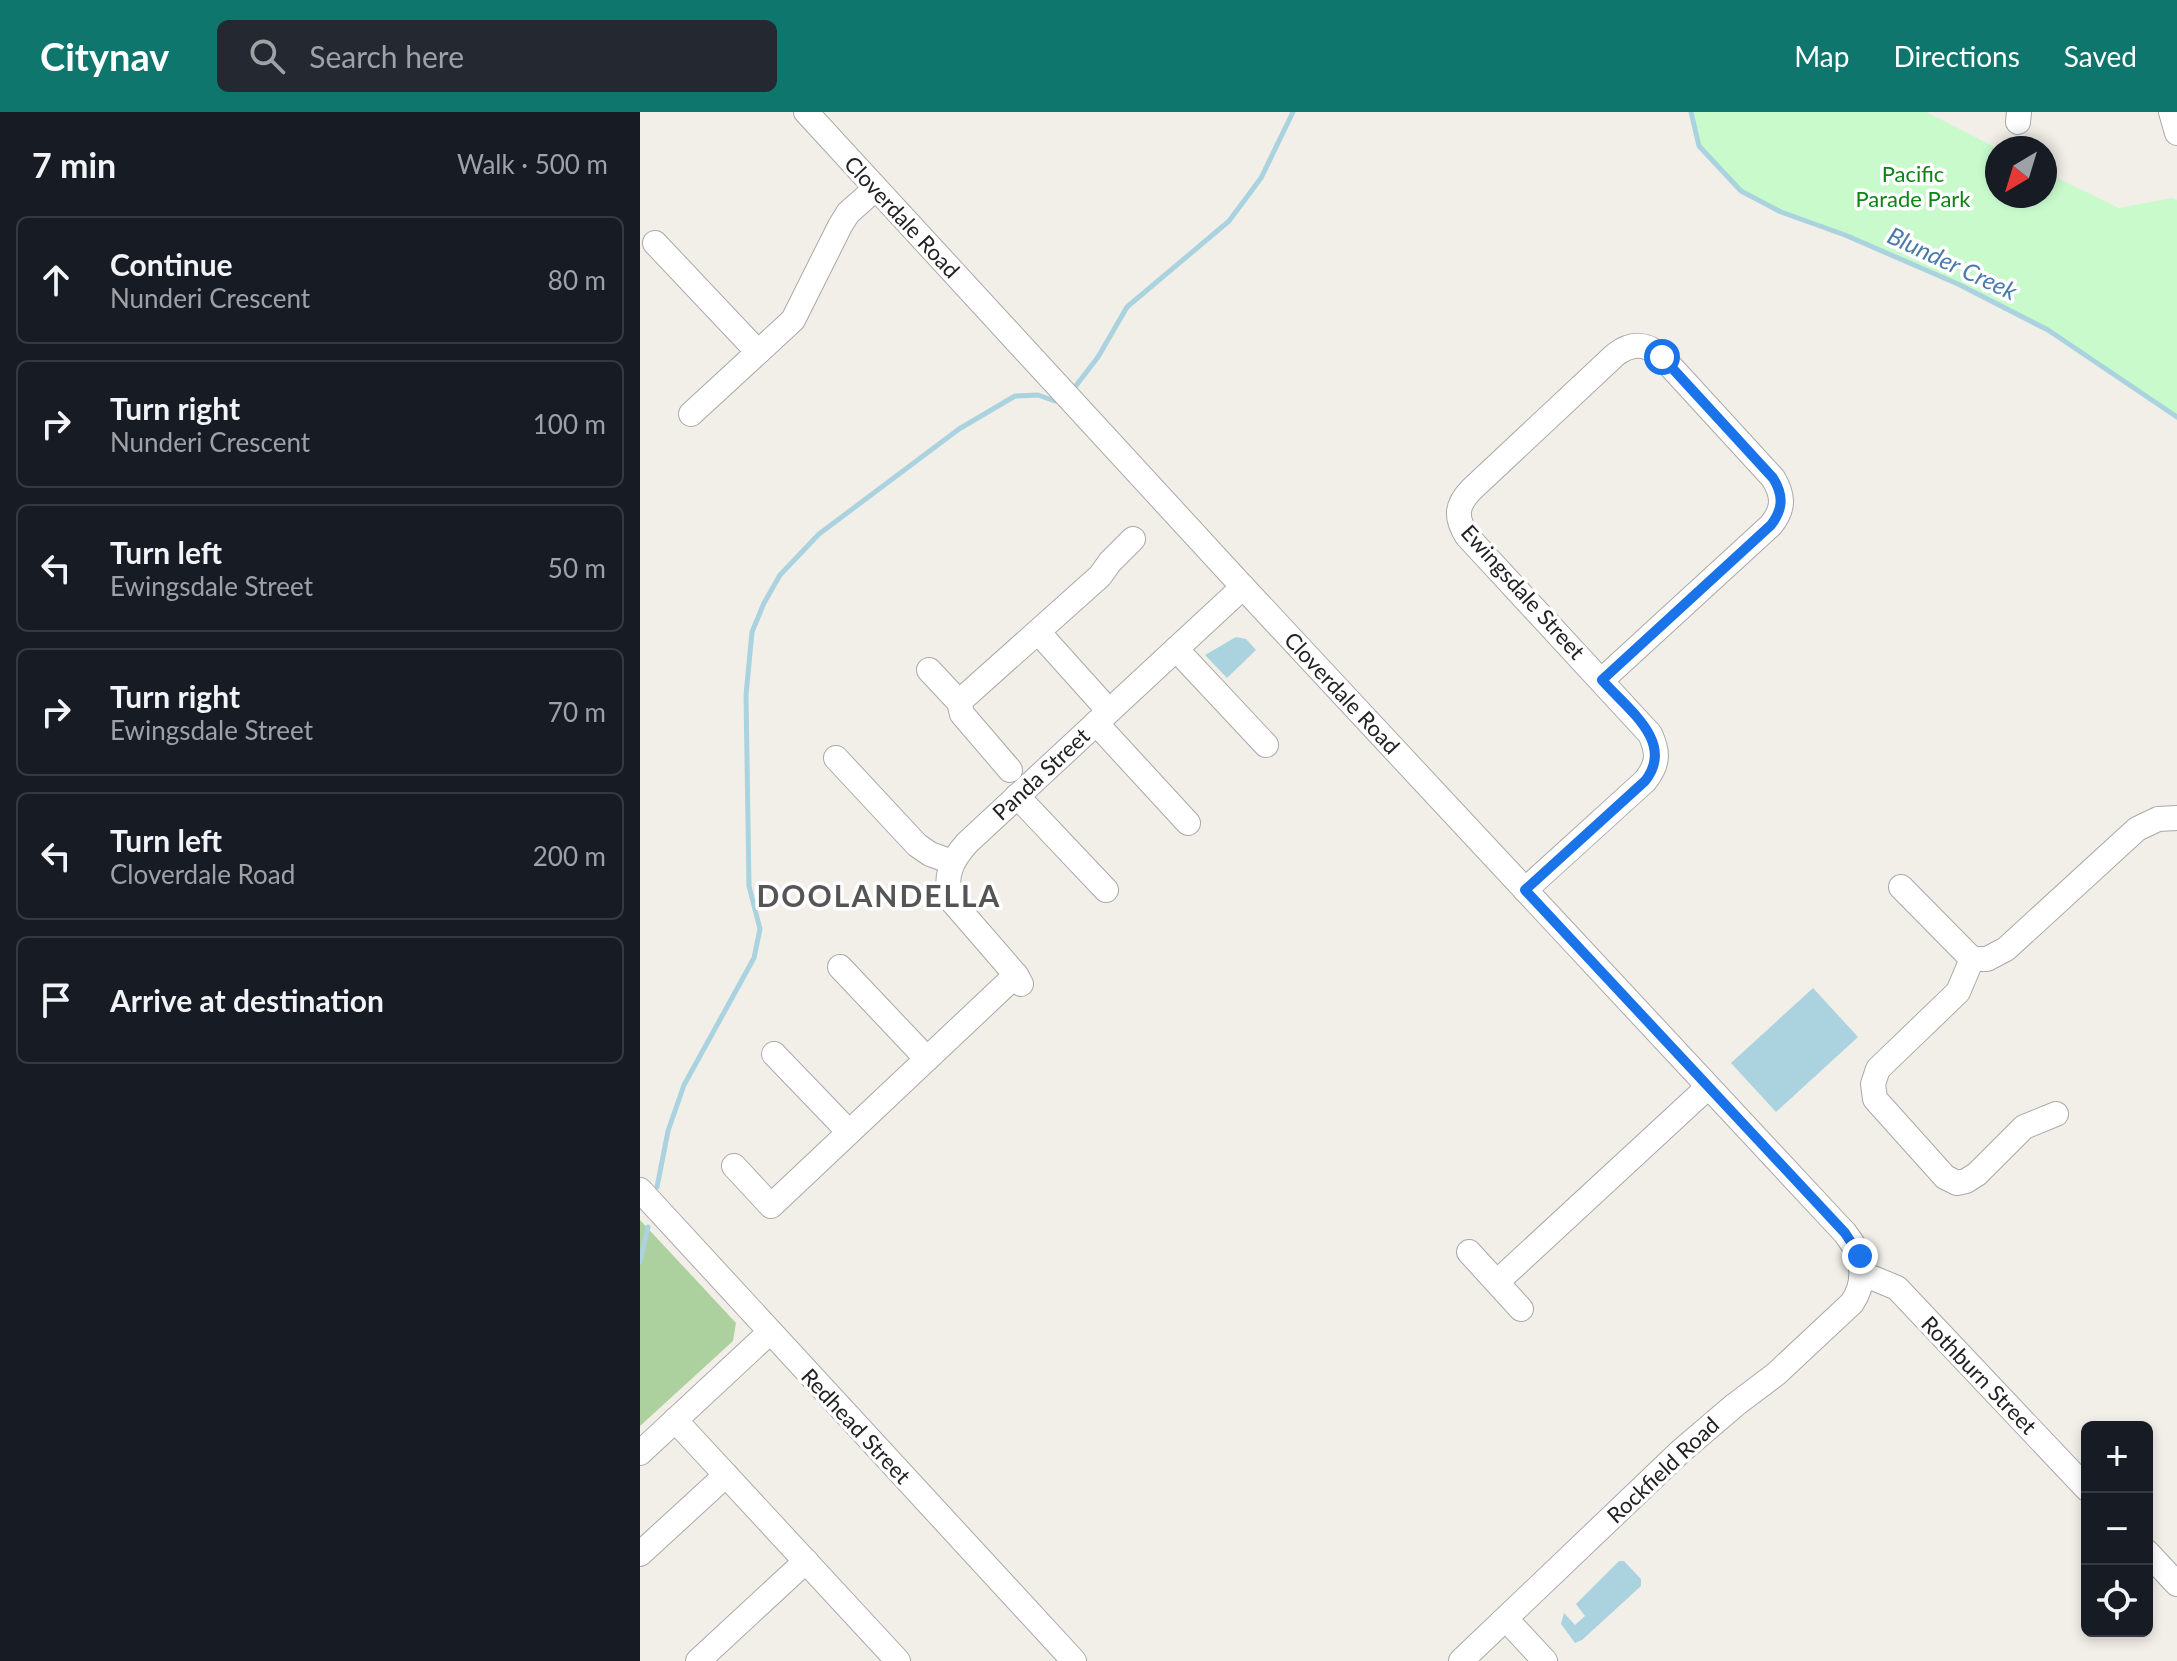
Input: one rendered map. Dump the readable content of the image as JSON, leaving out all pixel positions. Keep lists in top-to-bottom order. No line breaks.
{"streets":{"street":["Cloverdale Road","Ewingsdale Street","Panda Street","Rothburn Street","Redhead Street","Rockfield Road"]},"crossings":[["Cloverdale Road","Ewingsdale Street"],["Cloverdale Road","Panda Street"],["Cloverdale Road","Rothburn Street"],["Cloverdale Road","Rockfield Road"],["Rothburn Street","Rockfield Road"]],"districts":["DOOLANDELLA"],"water":["Blunder Creek"],"parks":["Pacific Parade Park"],"north":"bottom left","page":{"header":"Citynav","search":"Search here","nav":["Map","Directions","Saved"],"heading":["7 min","Walk · 500 m"],"list":[["Continue","Nunderi Crescent","80 m"],["Turn right","Nunderi Crescent","100 m"],["Turn left","Ewingsdale Street","50 m"],["Turn right","Ewingsdale Street","70 m"],["Turn left","Cloverdale Road","200 m"],"Arrive at destination"],"map_buttons":["+","−"]}}
